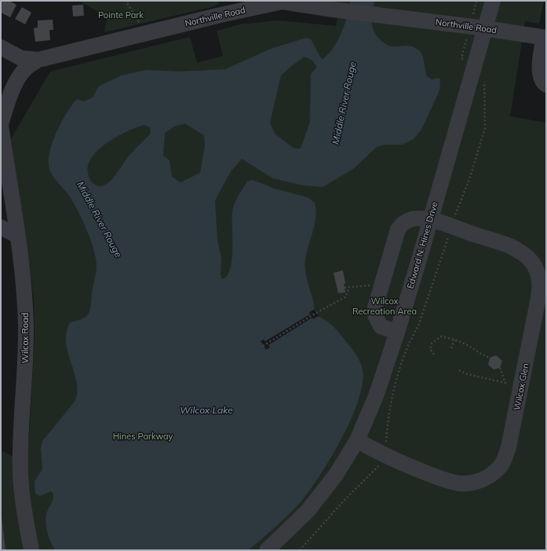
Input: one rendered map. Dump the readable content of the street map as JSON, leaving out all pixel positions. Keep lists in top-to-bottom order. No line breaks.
{"streets":{"street":["Northville Road","Edward N. Hines Drive","Wilcox Road","Wilcox Glen"]},"crossings":[["Northville Road","Edward N. Hines Drive"],["Northville Road","Wilcox Road"],["Edward N. Hines Drive","Wilcox Glen"]],"water":["Middle River Rouge","Wilcox Lake"],"parks":["Pointe Park","Wilcox Recreation Area","Hines Parkway"]}
